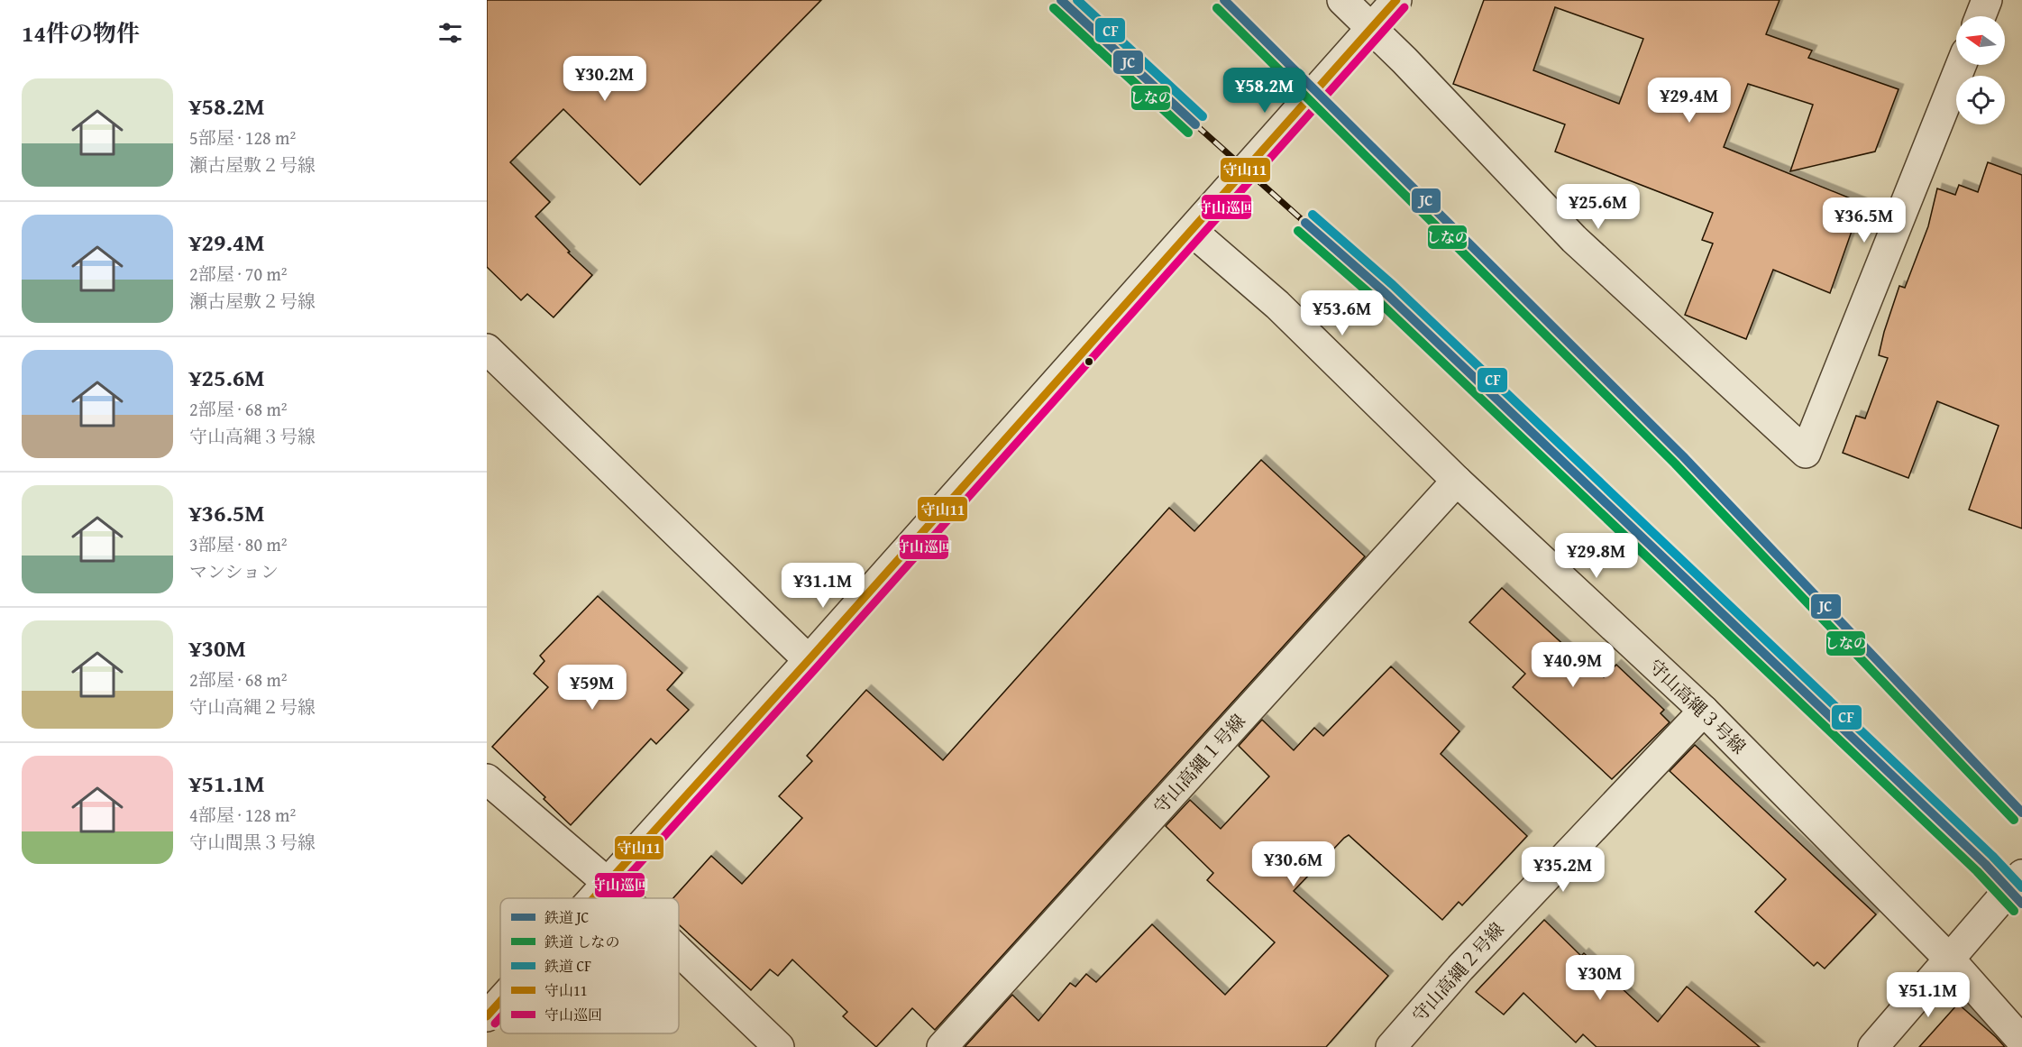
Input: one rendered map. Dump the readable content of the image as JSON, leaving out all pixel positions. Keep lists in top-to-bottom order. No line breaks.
{"streets":{"street":["守山高縄３号線","守山高縄１号線","守山高縄２号線"]},"crossings":[["守山高縄３号線","守山高縄１号線"],["守山高縄３号線","守山高縄２号線"]],"lines":["rail line JC","rail line CF","transit line 守山11","transit line 守山巡回","rail line しなの"],"legend":["鉄道 JC","鉄道 しなの","鉄道 CF","守山11","守山巡回"],"north":"left","page":{"heading":"14件の物件","price":["¥30.2M","¥58.2M","¥29.4M","¥25.6M","¥36.5M","¥53.6M","¥29.8M","¥31.1M","¥40.9M","¥59M","¥30.6M","¥35.2M","¥30M","¥51.1M"],"list":[{"name":"¥58.2M","note":"5部屋 · 128 m² · 瀬古屋敷２号線"},{"name":"¥29.4M","note":"2部屋 · 70 m² · 瀬古屋敷２号線"},{"name":"¥25.6M","note":"2部屋 · 68 m² · 守山高縄３号線"},{"name":"¥36.5M","note":"3部屋 · 80 m² · マンション"},{"name":"¥30M","note":"2部屋 · 68 m² · 守山高縄２号線"},{"name":"¥51.1M","note":"4部屋 · 128 m² · 守山間黒３号線"}]}}
